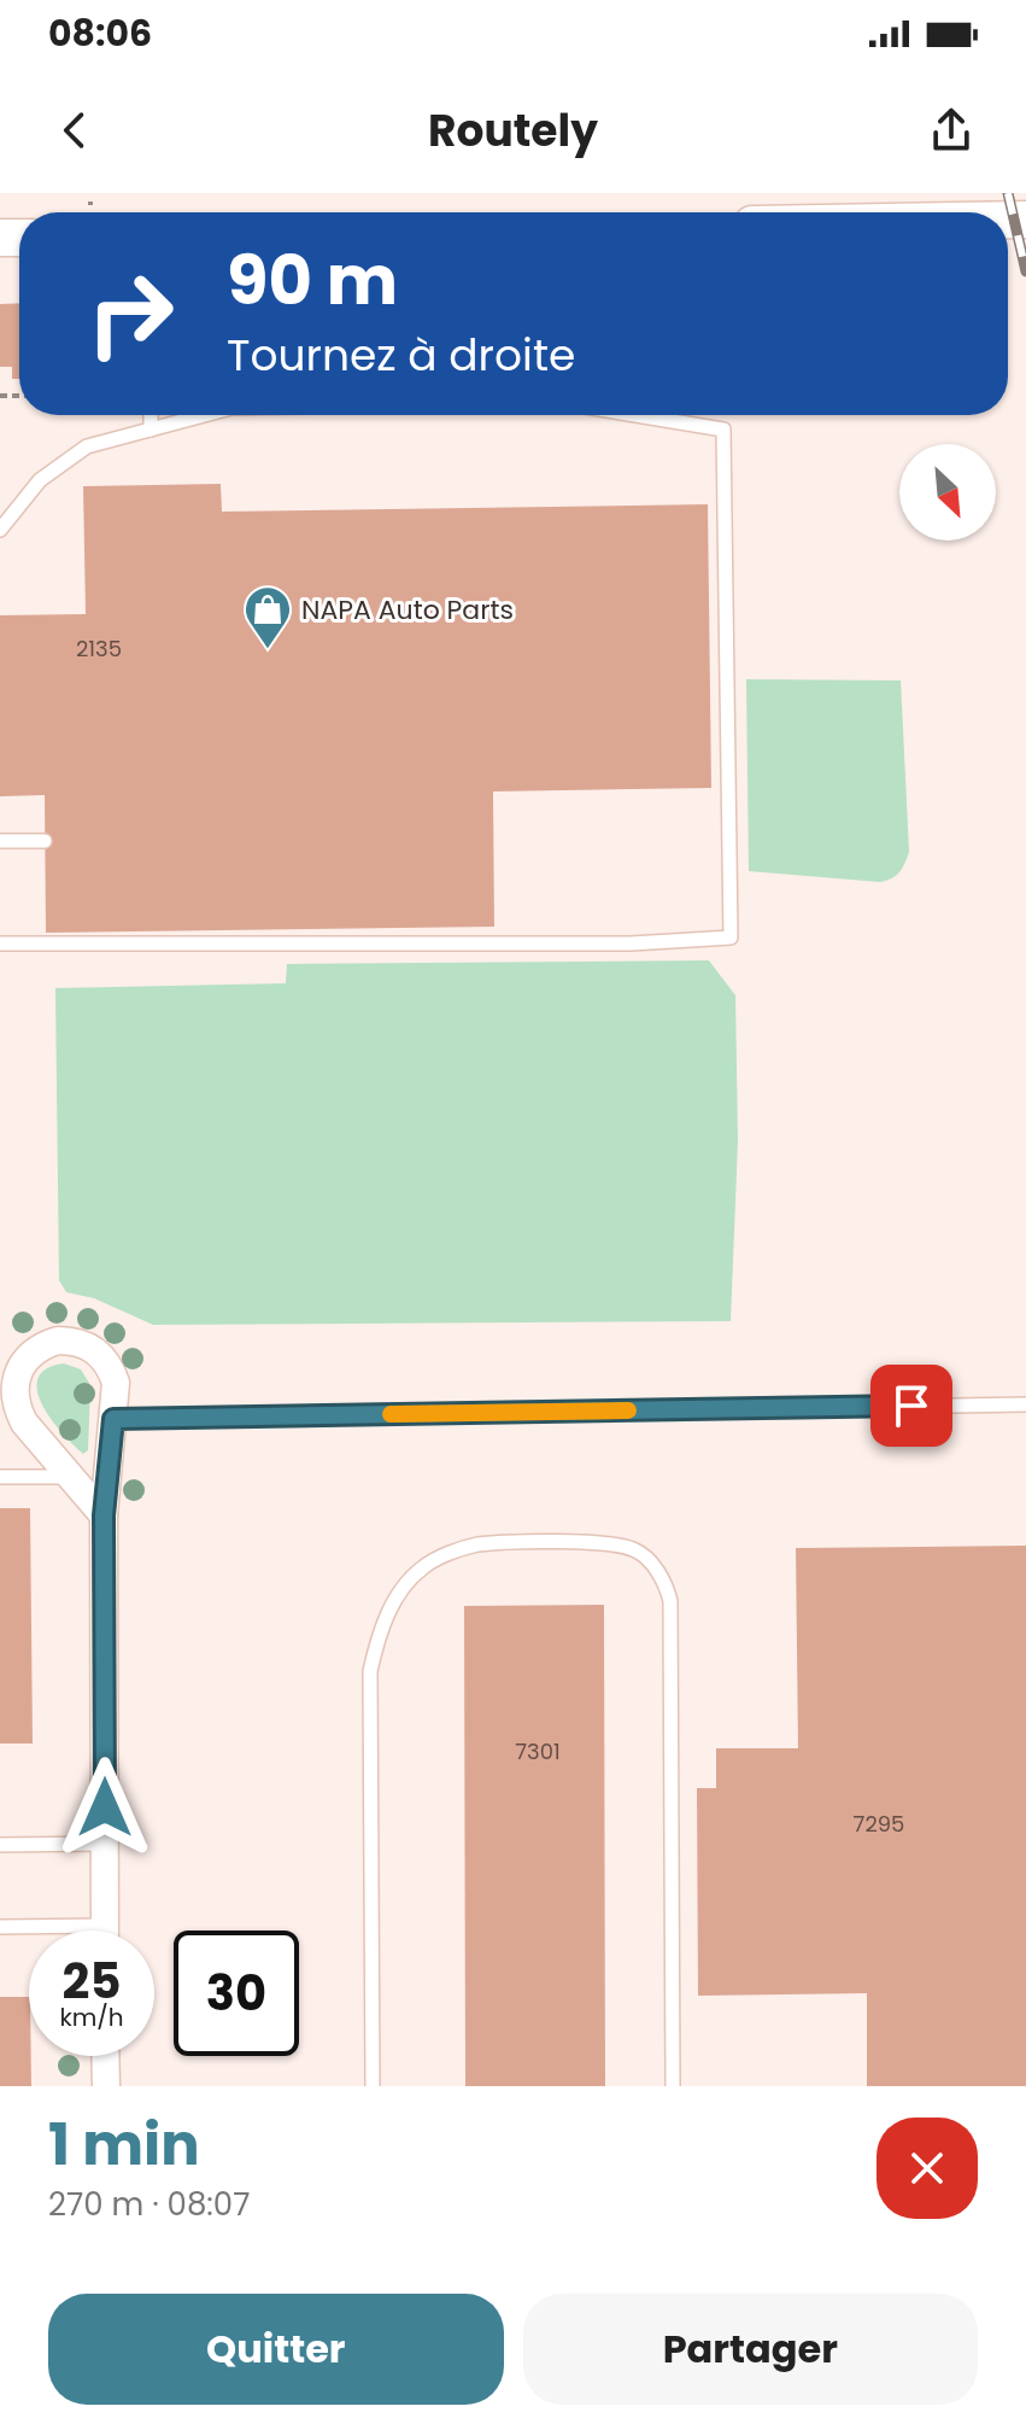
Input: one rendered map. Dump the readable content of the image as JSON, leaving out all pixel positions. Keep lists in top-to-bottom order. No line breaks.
{"places":{"shop":["NAPA Auto Parts"]},"house_numbers":["2135","7301","7295"],"north":"bottom right","page":{"status":"08:06","header":"Routely","turn":["90 m","Tournez à droite"],"speed":"25 km/h","limit":"30","heading":["1 min","270 m · 08:07"],"buttons":["Quitter","Partager"]}}
